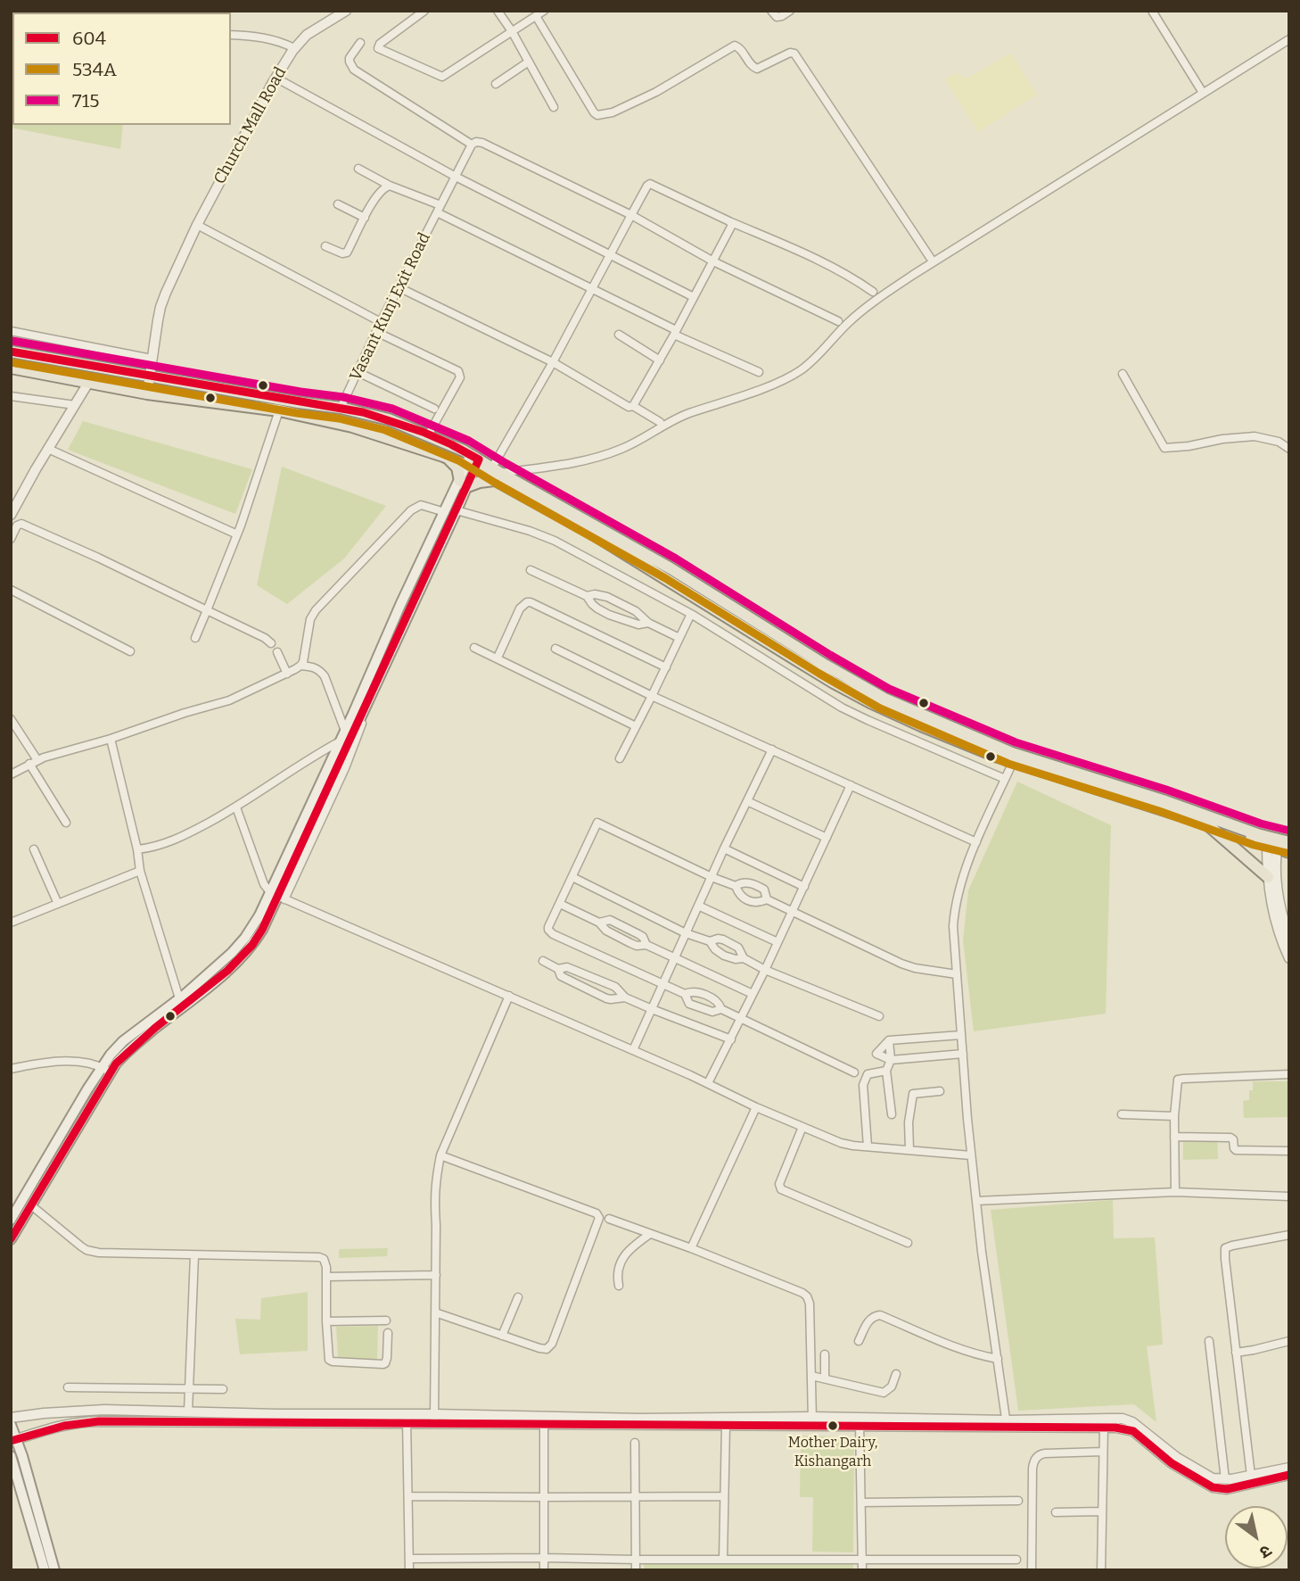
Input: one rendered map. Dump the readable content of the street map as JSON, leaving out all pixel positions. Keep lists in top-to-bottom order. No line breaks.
{"streets":{"street":["Church Mall Road","Vasant Kunj Exit Road"]},"places":["Mother Dairy, Kishangarh"],"lines":["transit line 715","transit line 604","transit line 534A"],"legend":["604","534A","715"],"north":"bottom right"}
